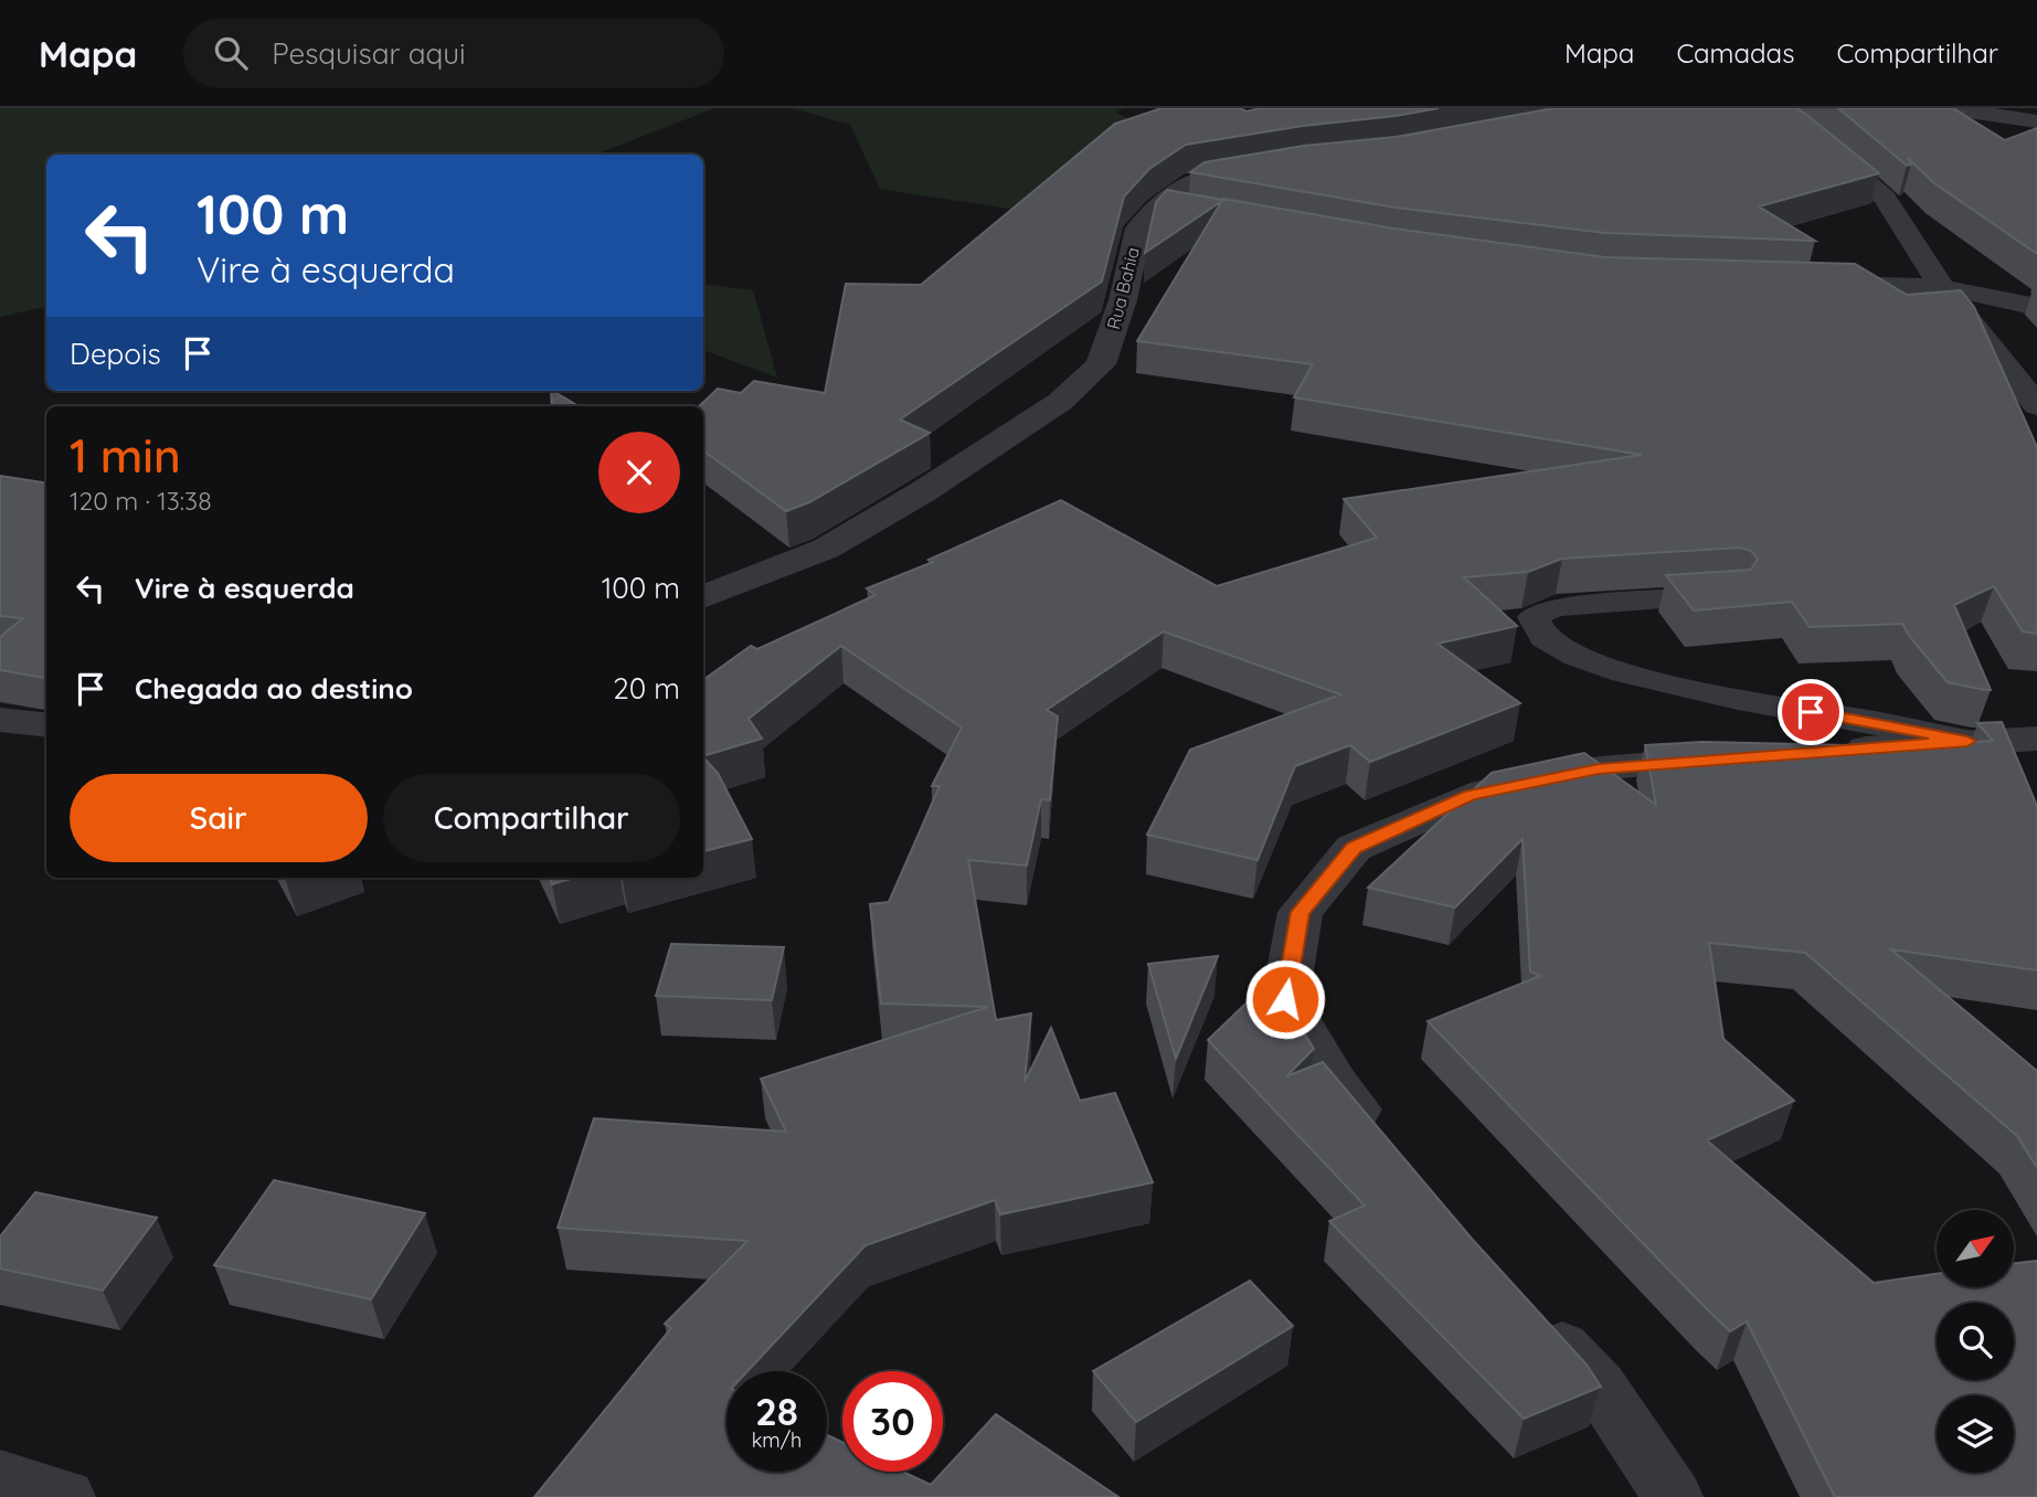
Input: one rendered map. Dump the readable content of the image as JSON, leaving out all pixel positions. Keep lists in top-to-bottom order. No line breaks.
{"streets":{"street":["Rua Bahia"]},"north":"top right","page":{"header":"Mapa","search":"Pesquisar aqui","nav":["Mapa","Camadas","Compartilhar"],"turn":["100 m","Vire à esquerda"],"then":"Depois","heading":["1 min","120 m · 13:38"],"list":[{"name":"Vire à esquerda","value":"100 m"},{"name":"Chegada ao destino","value":"20 m"}],"buttons":["Sair","Compartilhar"],"speed":"28 km/h","limit":"30"}}
